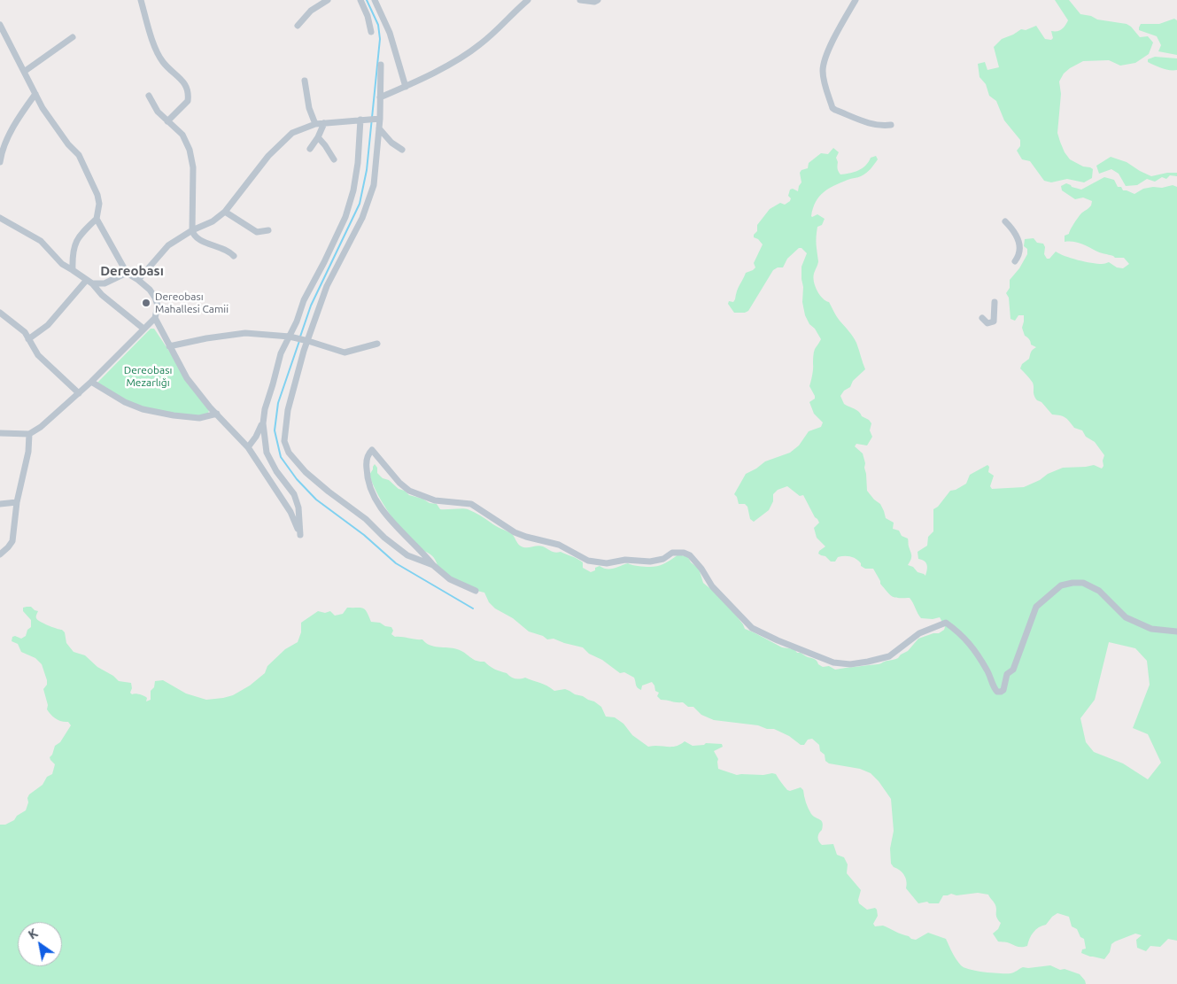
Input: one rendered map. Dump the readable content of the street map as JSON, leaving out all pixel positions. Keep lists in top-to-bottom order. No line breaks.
{"districts":["Dereobası"],"parks":["Dereobası Mezarlığı"],"places":["Dereobası Mahallesi Camii"],"north":"top left"}
